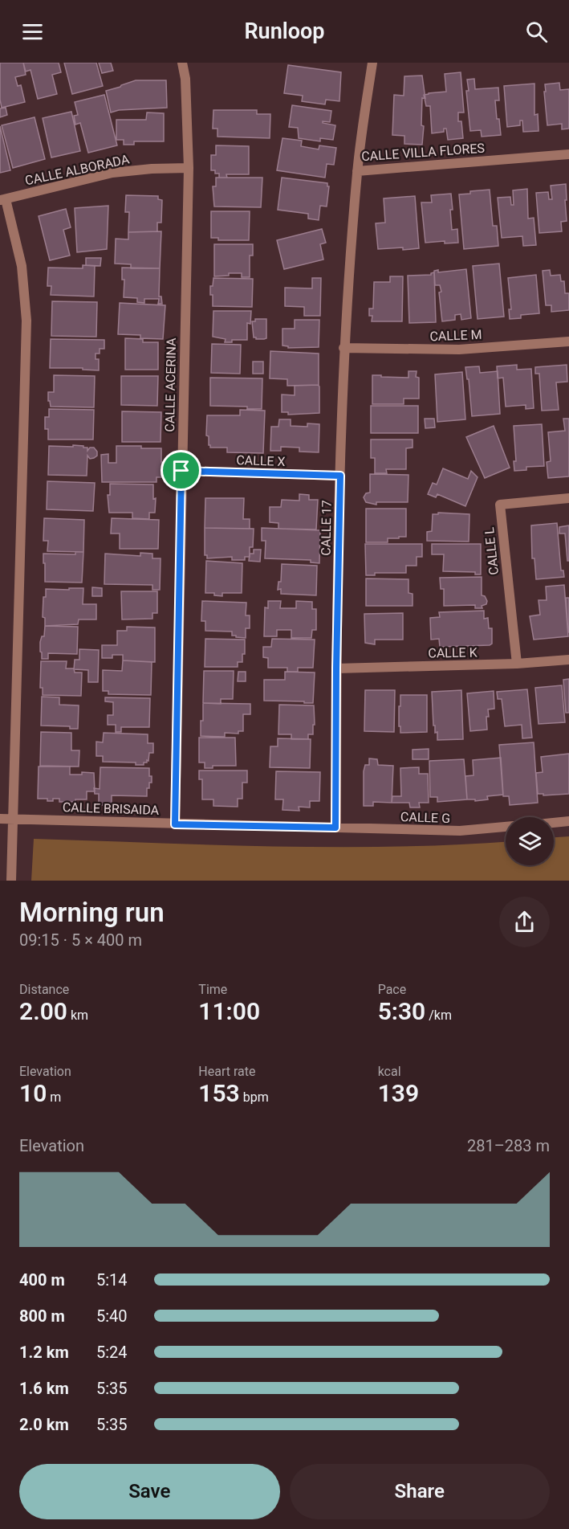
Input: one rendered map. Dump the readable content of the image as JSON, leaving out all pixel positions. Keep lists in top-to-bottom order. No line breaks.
{"streets":{"street":["CALLE VILLA FLORES","CALLE ALBORADA","CALLE M","CALLE ACERINA","CALLE X","CALLE 17","CALLE L","CALLE K","CALLE BRISAIDA","CALLE G"]},"crossings":[["CALLE VILLA FLORES","CALLE 17"],["CALLE ALBORADA","CALLE ACERINA"],["CALLE M","CALLE 17"],["CALLE ACERINA","CALLE X"],["CALLE ACERINA","CALLE BRISAIDA"],["CALLE X","CALLE 17"],["CALLE 17","CALLE K"],["CALLE 17","CALLE BRISAIDA"],["CALLE 17","CALLE G"],["CALLE L","CALLE K"],["CALLE BRISAIDA","CALLE G"]],"page":{"header":"Runloop","heading":["Morning run","09:15 · 5 × 400 m"],"stats":[["Distance","2.00 km"],["Time","11:00"],["Pace","5:30 /km"],["Elevation","10 m"],["Heart rate","153 bpm"],["kcal","139"]],"chart":["Elevation","281–283 m"],"list":[{"name":"400 m","note":"5:14"},{"name":"800 m","note":"5:40"},{"name":"1.2 km","note":"5:24"},{"name":"1.6 km","note":"5:35"},{"name":"2.0 km","note":"5:35"}],"buttons":["Save","Share"]}}
